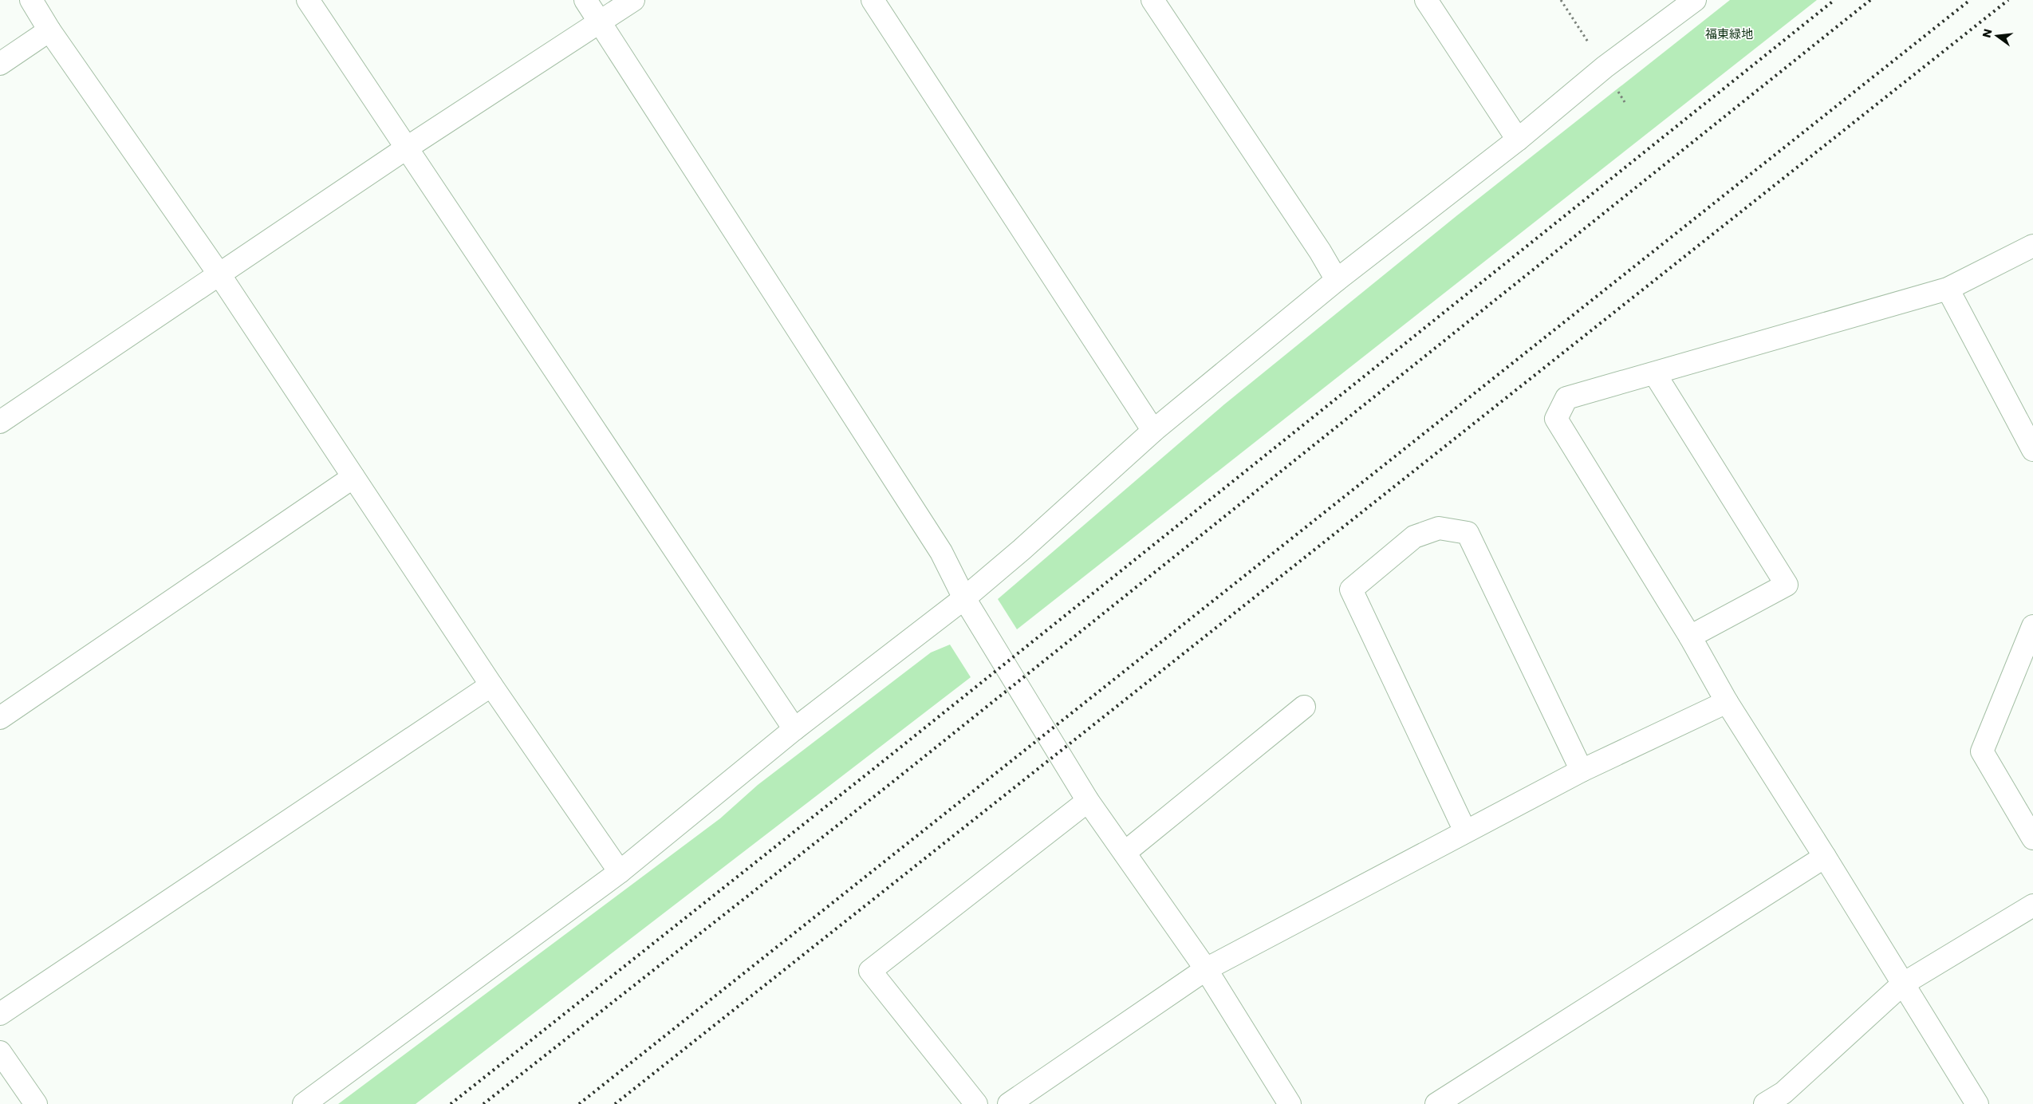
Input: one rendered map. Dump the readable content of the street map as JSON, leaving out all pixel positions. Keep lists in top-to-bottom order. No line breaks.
{"parks":["福東緑地"],"north":"left"}
